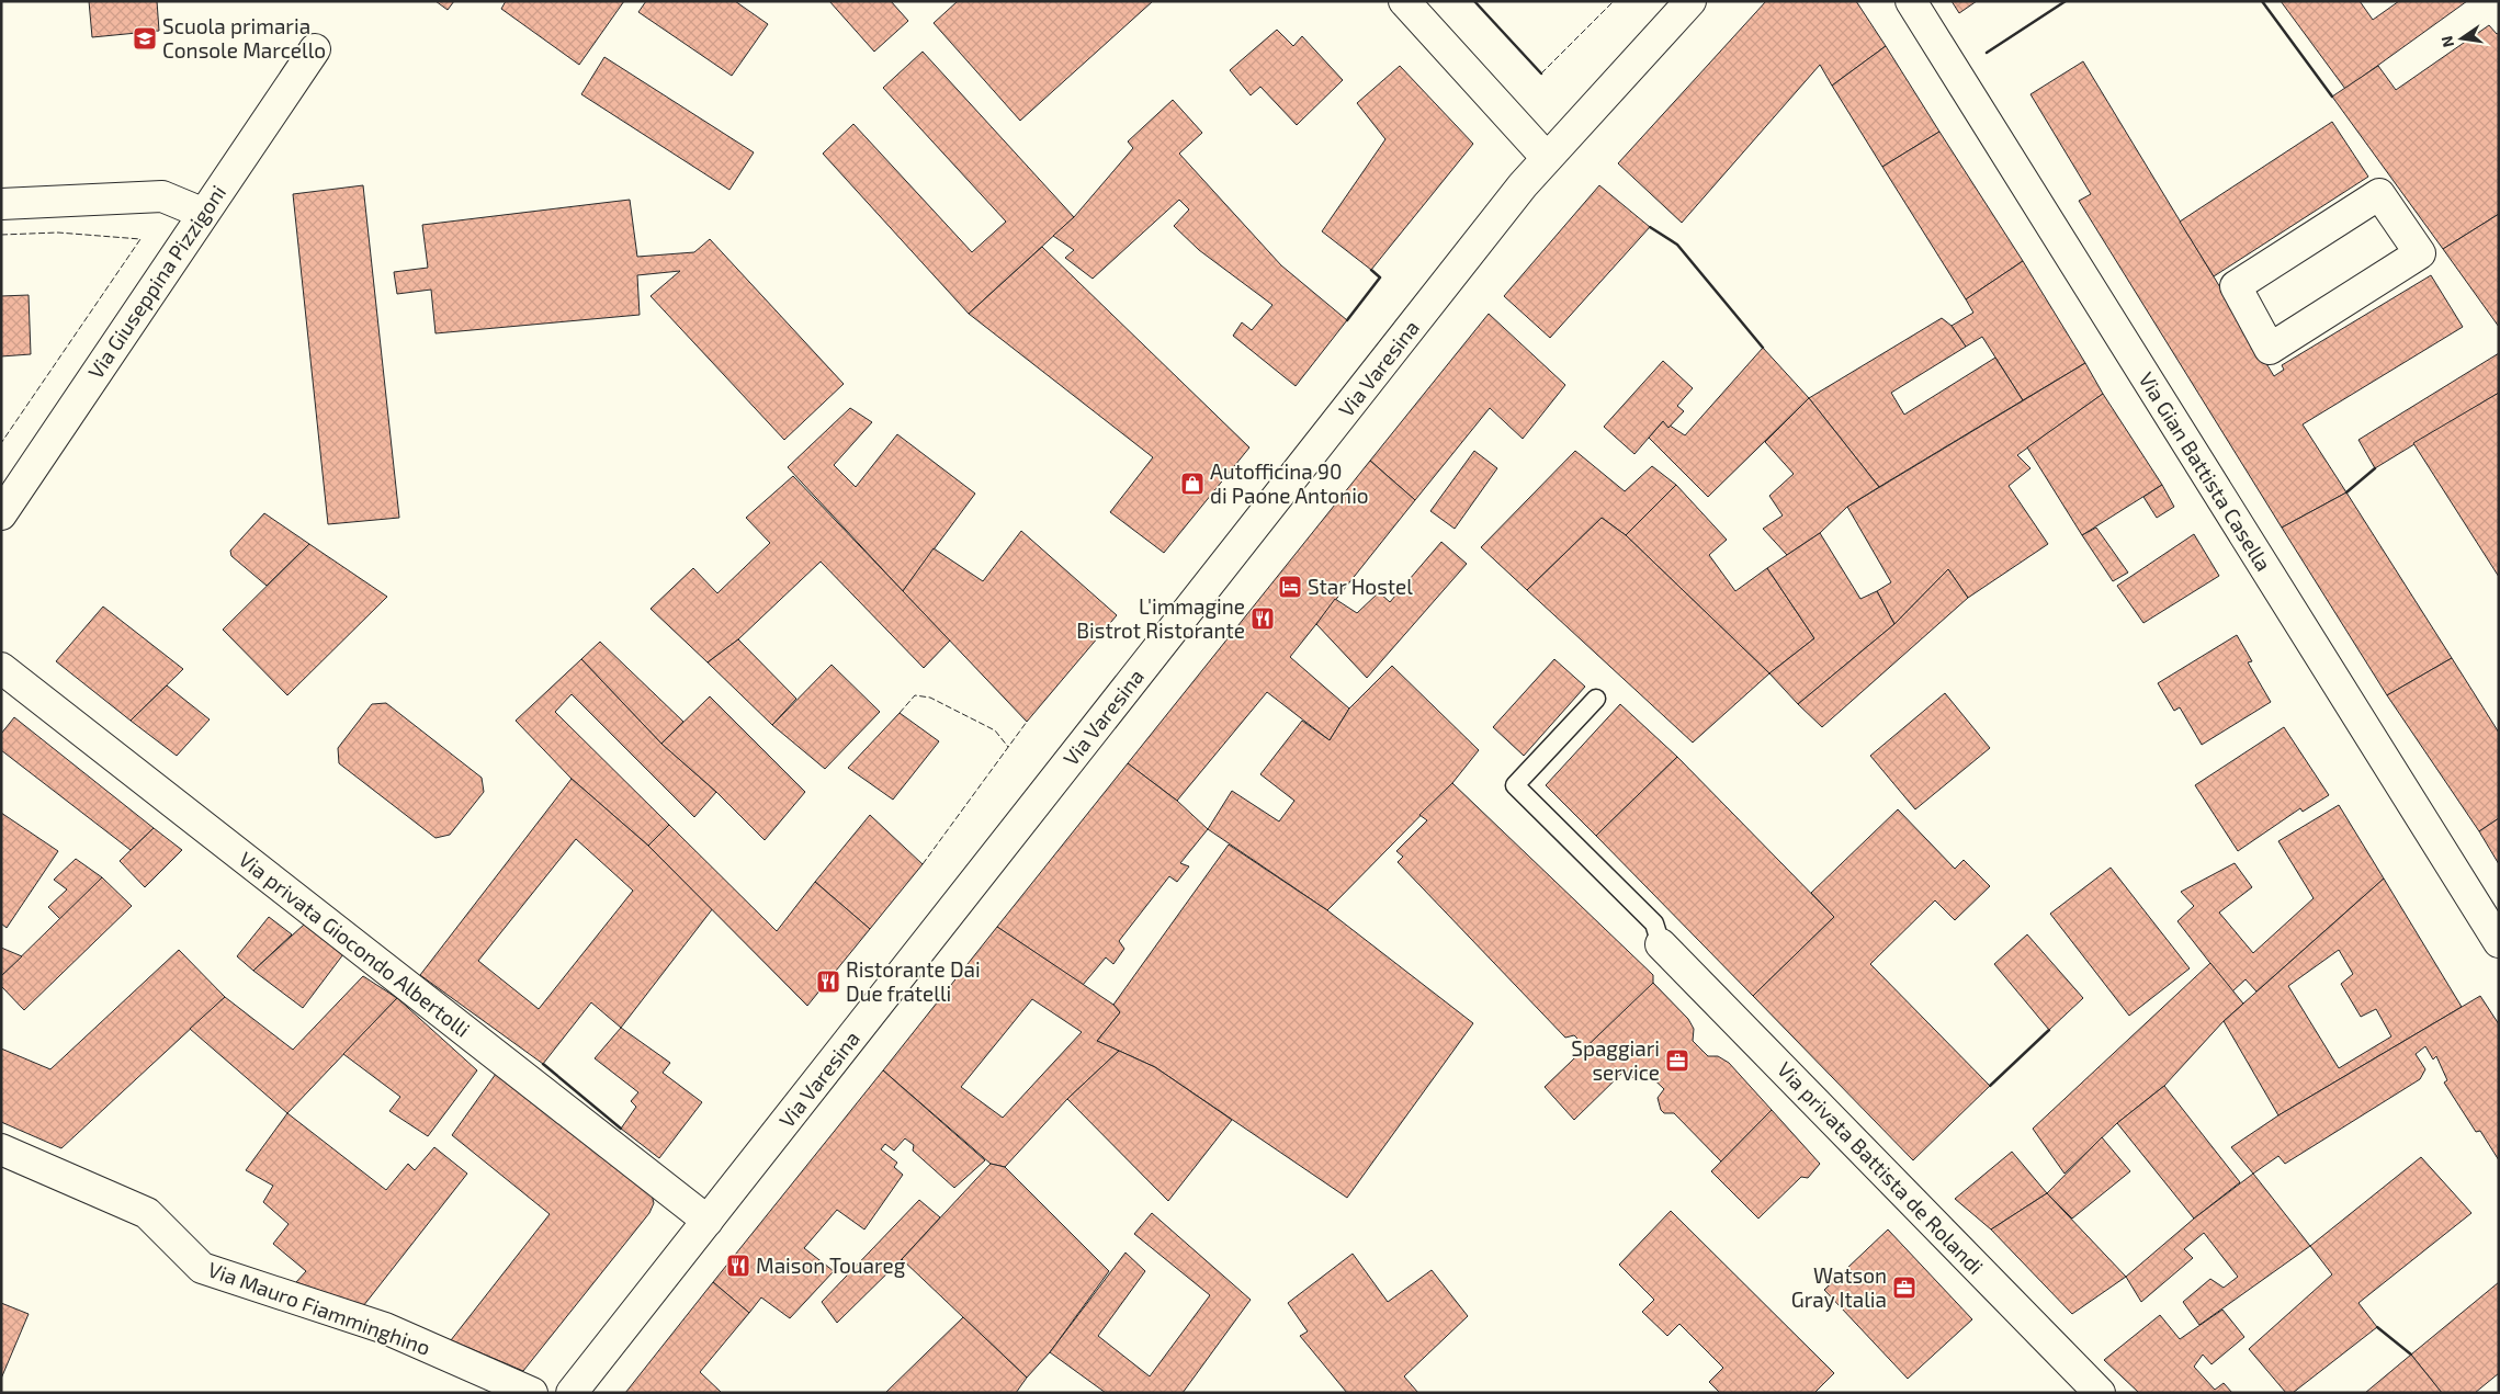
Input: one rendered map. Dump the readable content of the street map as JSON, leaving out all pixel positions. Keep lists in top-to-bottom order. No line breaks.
{"streets":{"street":["Via Giuseppina Pizzigoni","Via Varesina","Via Gian Battista Casella","Via privata Giocondo Albertolli","Via privata Battista de Rolandi","Via Mauro Fiamminghino"]},"crossings":[["Via Varesina","Via privata Giocondo Albertolli"]],"places":{"school or university":["Scuola primaria Console Marcello"],"shop":["Autofficina 90 di Paone Antonio"],"hotel":["Star Hostel"],"restaurant":["L'immagine Bistrot Ristorante","Ristorante Dai Due fratelli","Maison Touareg"],"office":["Spaggiari service","Watson Gray Italia"]},"north":"left"}
